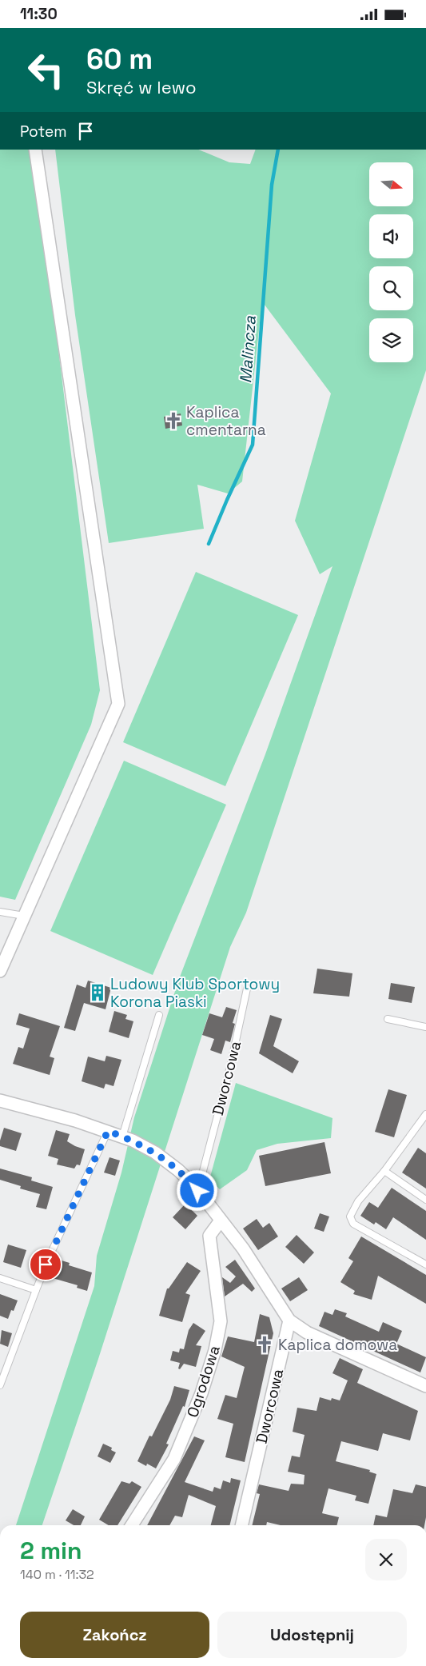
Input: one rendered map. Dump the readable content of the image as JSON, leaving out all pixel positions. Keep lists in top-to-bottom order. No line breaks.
{"streets":{"street":["Dworcowa","Ogrodowa"]},"water":["Malincza"],"places":{"church":["Kaplica cmentarna","Kaplica domowa"],"building":["Ludowy Klub Sportowy Korona Piaski"]},"north":"right","page":{"status":"11:30","turn":["60 m","Skręć w lewo"],"then":"Potem","heading":["2 min","140 m · 11:32"],"buttons":["Zakończ","Udostępnij"]}}
